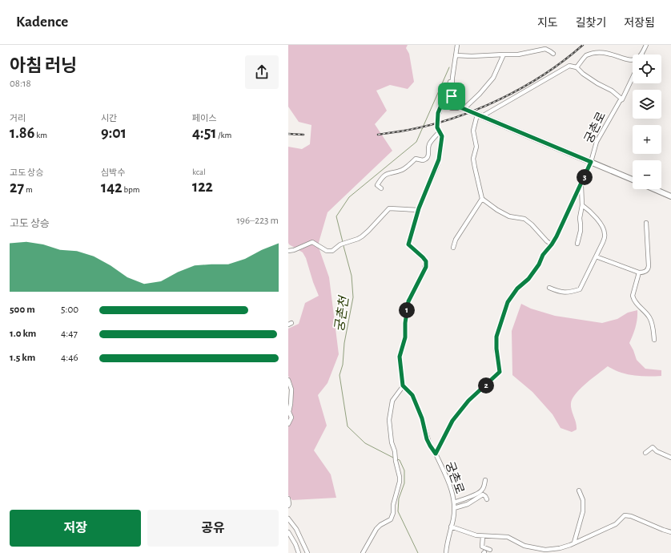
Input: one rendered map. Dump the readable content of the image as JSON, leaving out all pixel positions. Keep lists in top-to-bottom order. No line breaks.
{"streets":{"street":["궁촌로"]},"water":["궁촌천"],"page":{"header":"Kadence","nav":["지도","길찾기","저장됨"],"heading":["아침 러닝","08:18"],"map_buttons":["+","−"],"stats":[["거리","1.86 km"],["시간","9:01"],["페이스","4:51 /km"],["고도 상승","27 m"],["심박수","142 bpm"],["kcal","122"]],"pins":["3","1","2"],"chart":["고도 상승","196–223 m"],"list":[{"name":"500 m","note":"5:00"},{"name":"1.0 km","note":"4:47"},{"name":"1.5 km","note":"4:46"}],"buttons":["저장","공유"]}}
